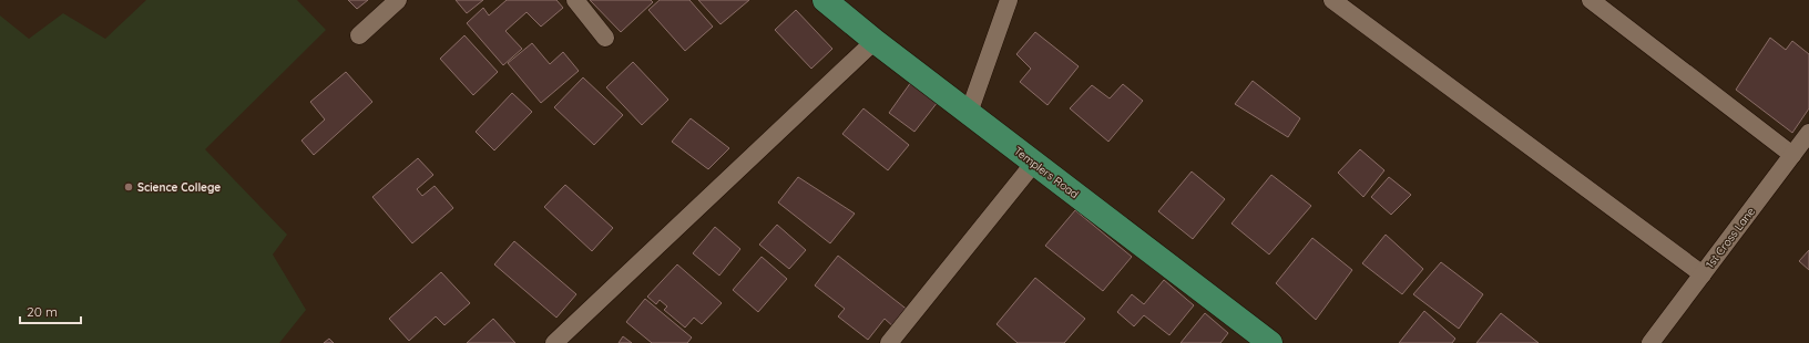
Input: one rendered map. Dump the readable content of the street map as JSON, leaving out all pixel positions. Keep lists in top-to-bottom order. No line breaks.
{"streets":{"main road":["Templers Road"],"street":["1st Cross Lane"]},"places":["Science College"],"scale_bar":"20 m"}
